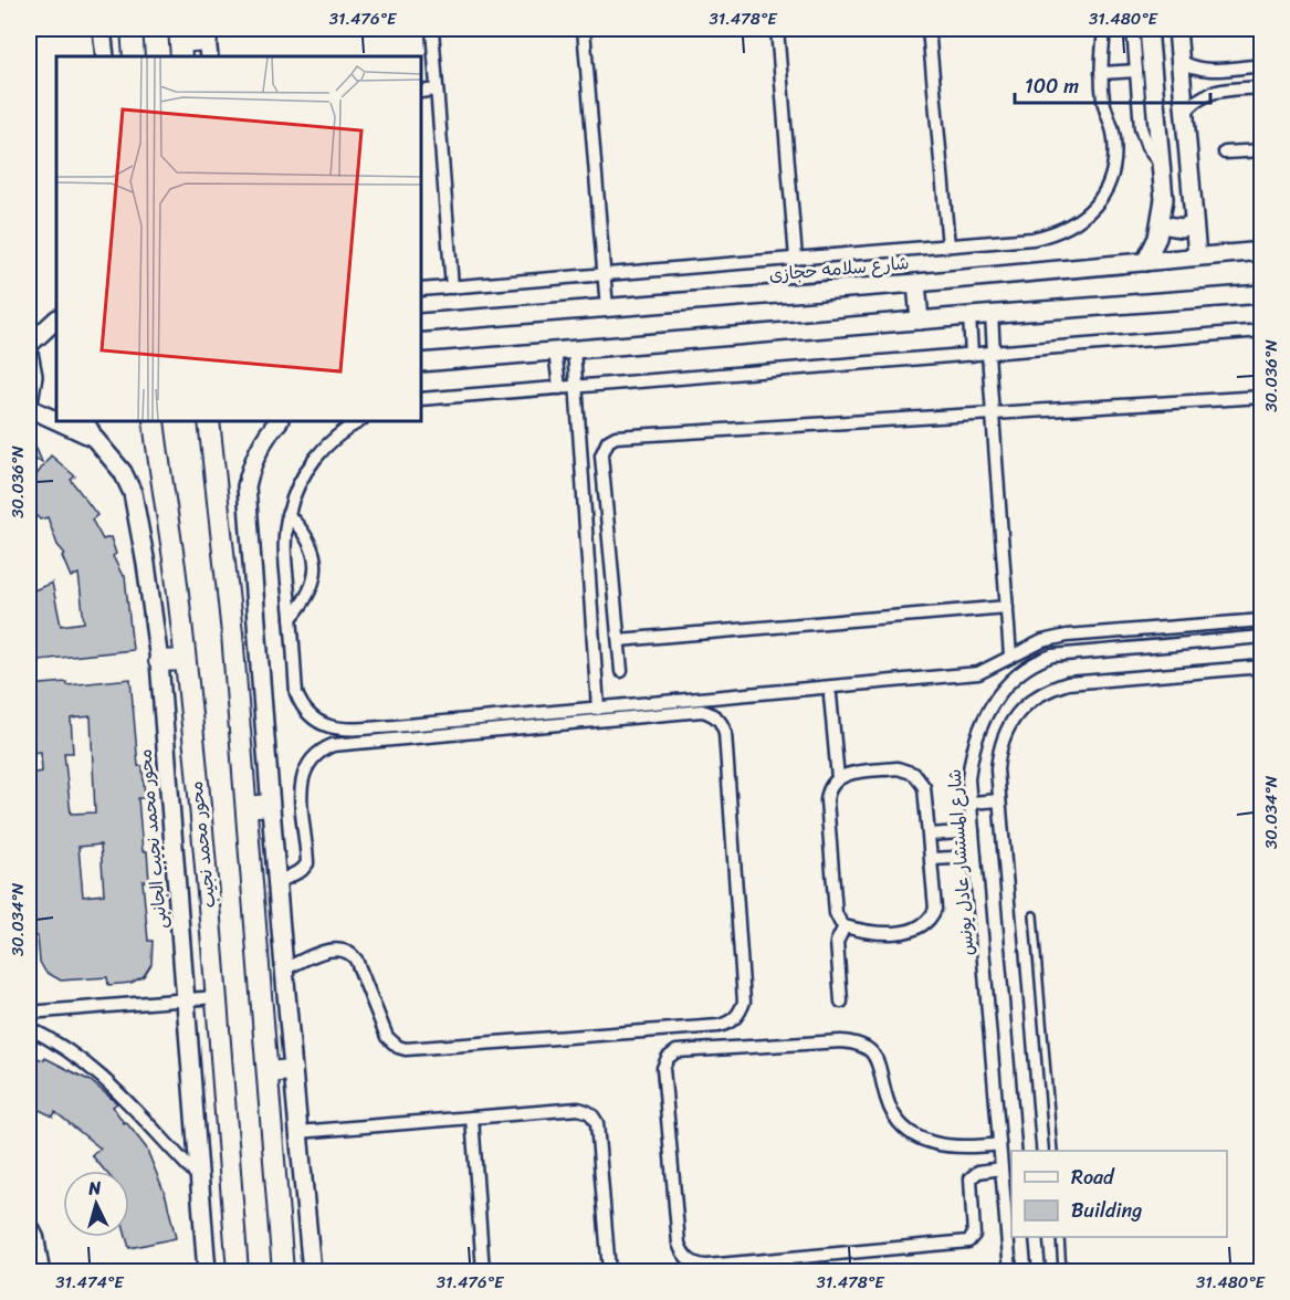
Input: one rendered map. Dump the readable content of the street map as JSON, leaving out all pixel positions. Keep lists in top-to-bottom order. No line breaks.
{"streets":{"main road":["محور محمد نجيب"],"street":["شارع سلامه حجازى","محور محمد نجيب الجانبى","شارع المستشار عادل يونس"]},"legend":["Road","Building"],"scale_bar":"100 m","north":"top","coordinates":["31.476°E","31.478°E","31.480°E","30.036°N","30.034°N","31.474°E"]}
